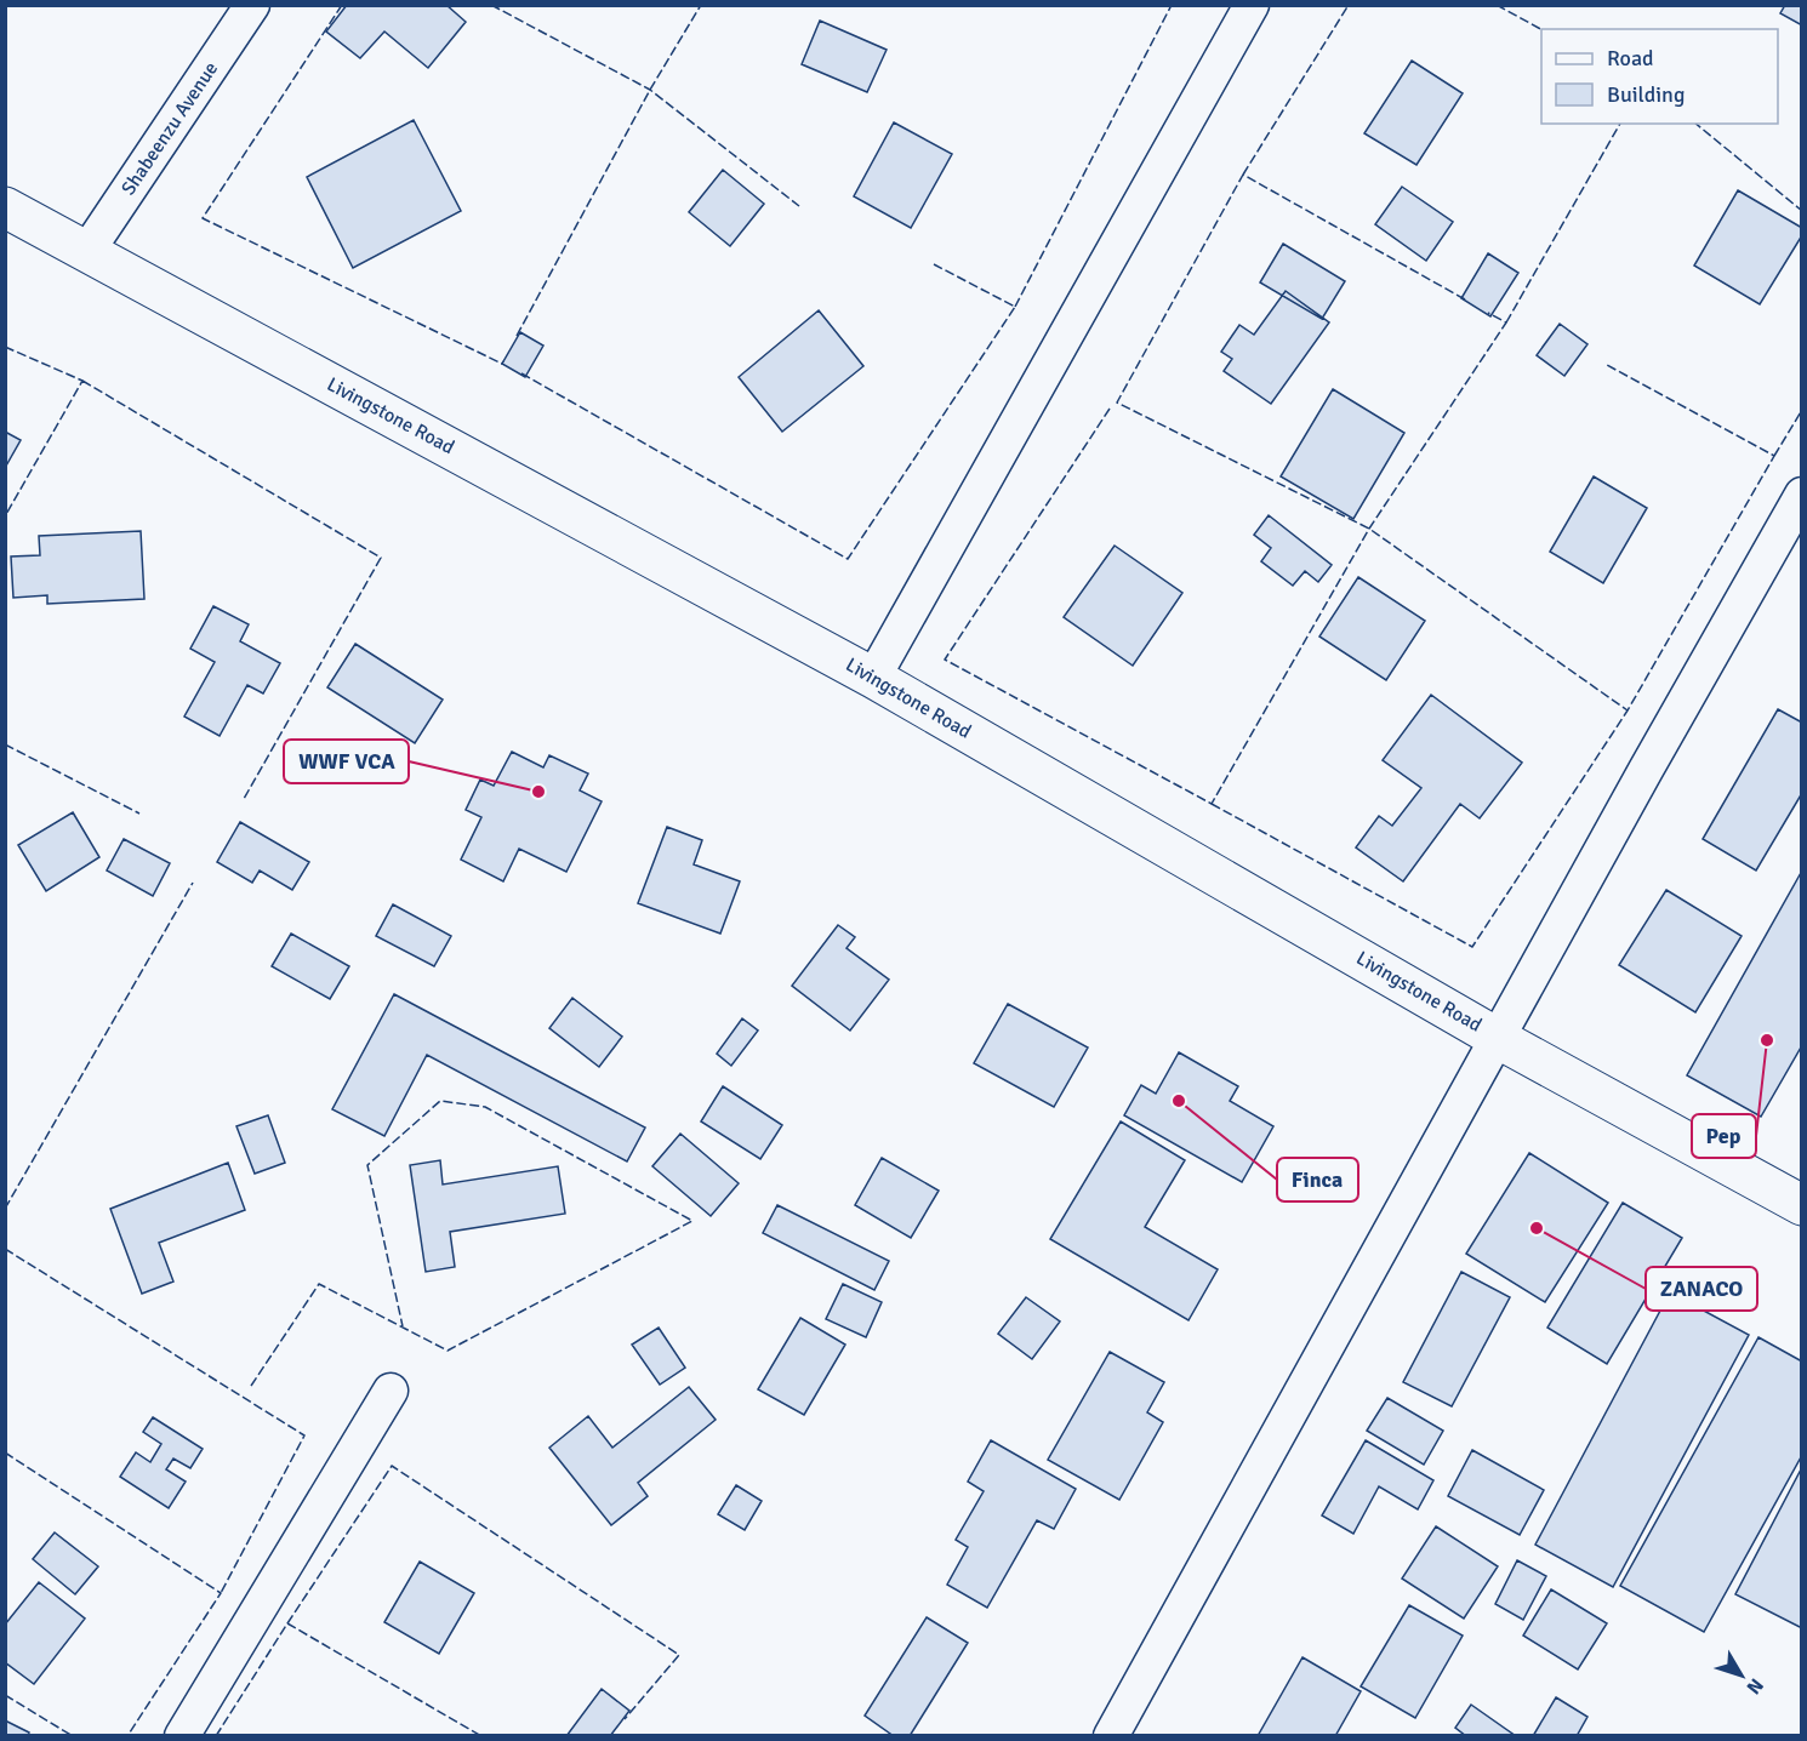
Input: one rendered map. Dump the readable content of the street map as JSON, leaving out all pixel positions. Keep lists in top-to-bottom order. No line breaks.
{"streets":{"highway":["Livingstone Road"],"street":["Shabeenzu Avenue"]},"crossings":[["Shabeenzu Avenue","Livingstone Road"]],"places":["WWF VCA","Pep","Finca","ZANACO"],"legend":["Road","Building"],"north":"bottom right"}
